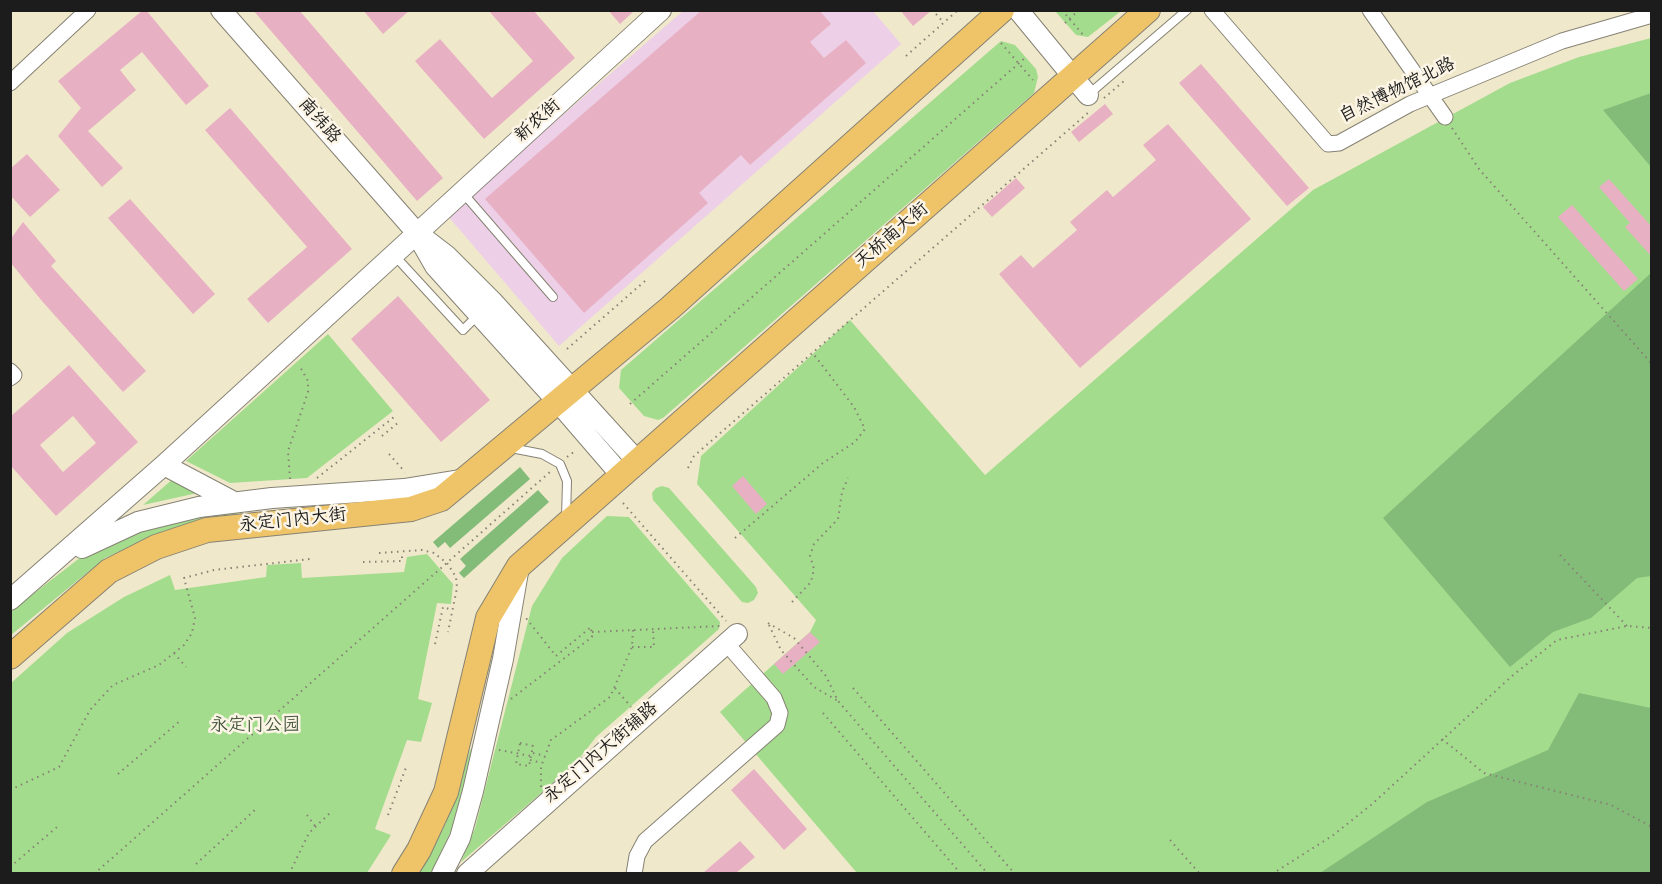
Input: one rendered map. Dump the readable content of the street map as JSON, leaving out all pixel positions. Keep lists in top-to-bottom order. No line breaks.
{"streets":{"main road":["天桥南大街","永定门内大街"],"street":["自然博物馆北路","南纬路","新农街","永定门内大街辅路"]},"crossings":[["南纬路","新农街"],["南纬路","天桥南大街"],["南纬路","永定门内大街"]],"parks":["永定门公园"]}
